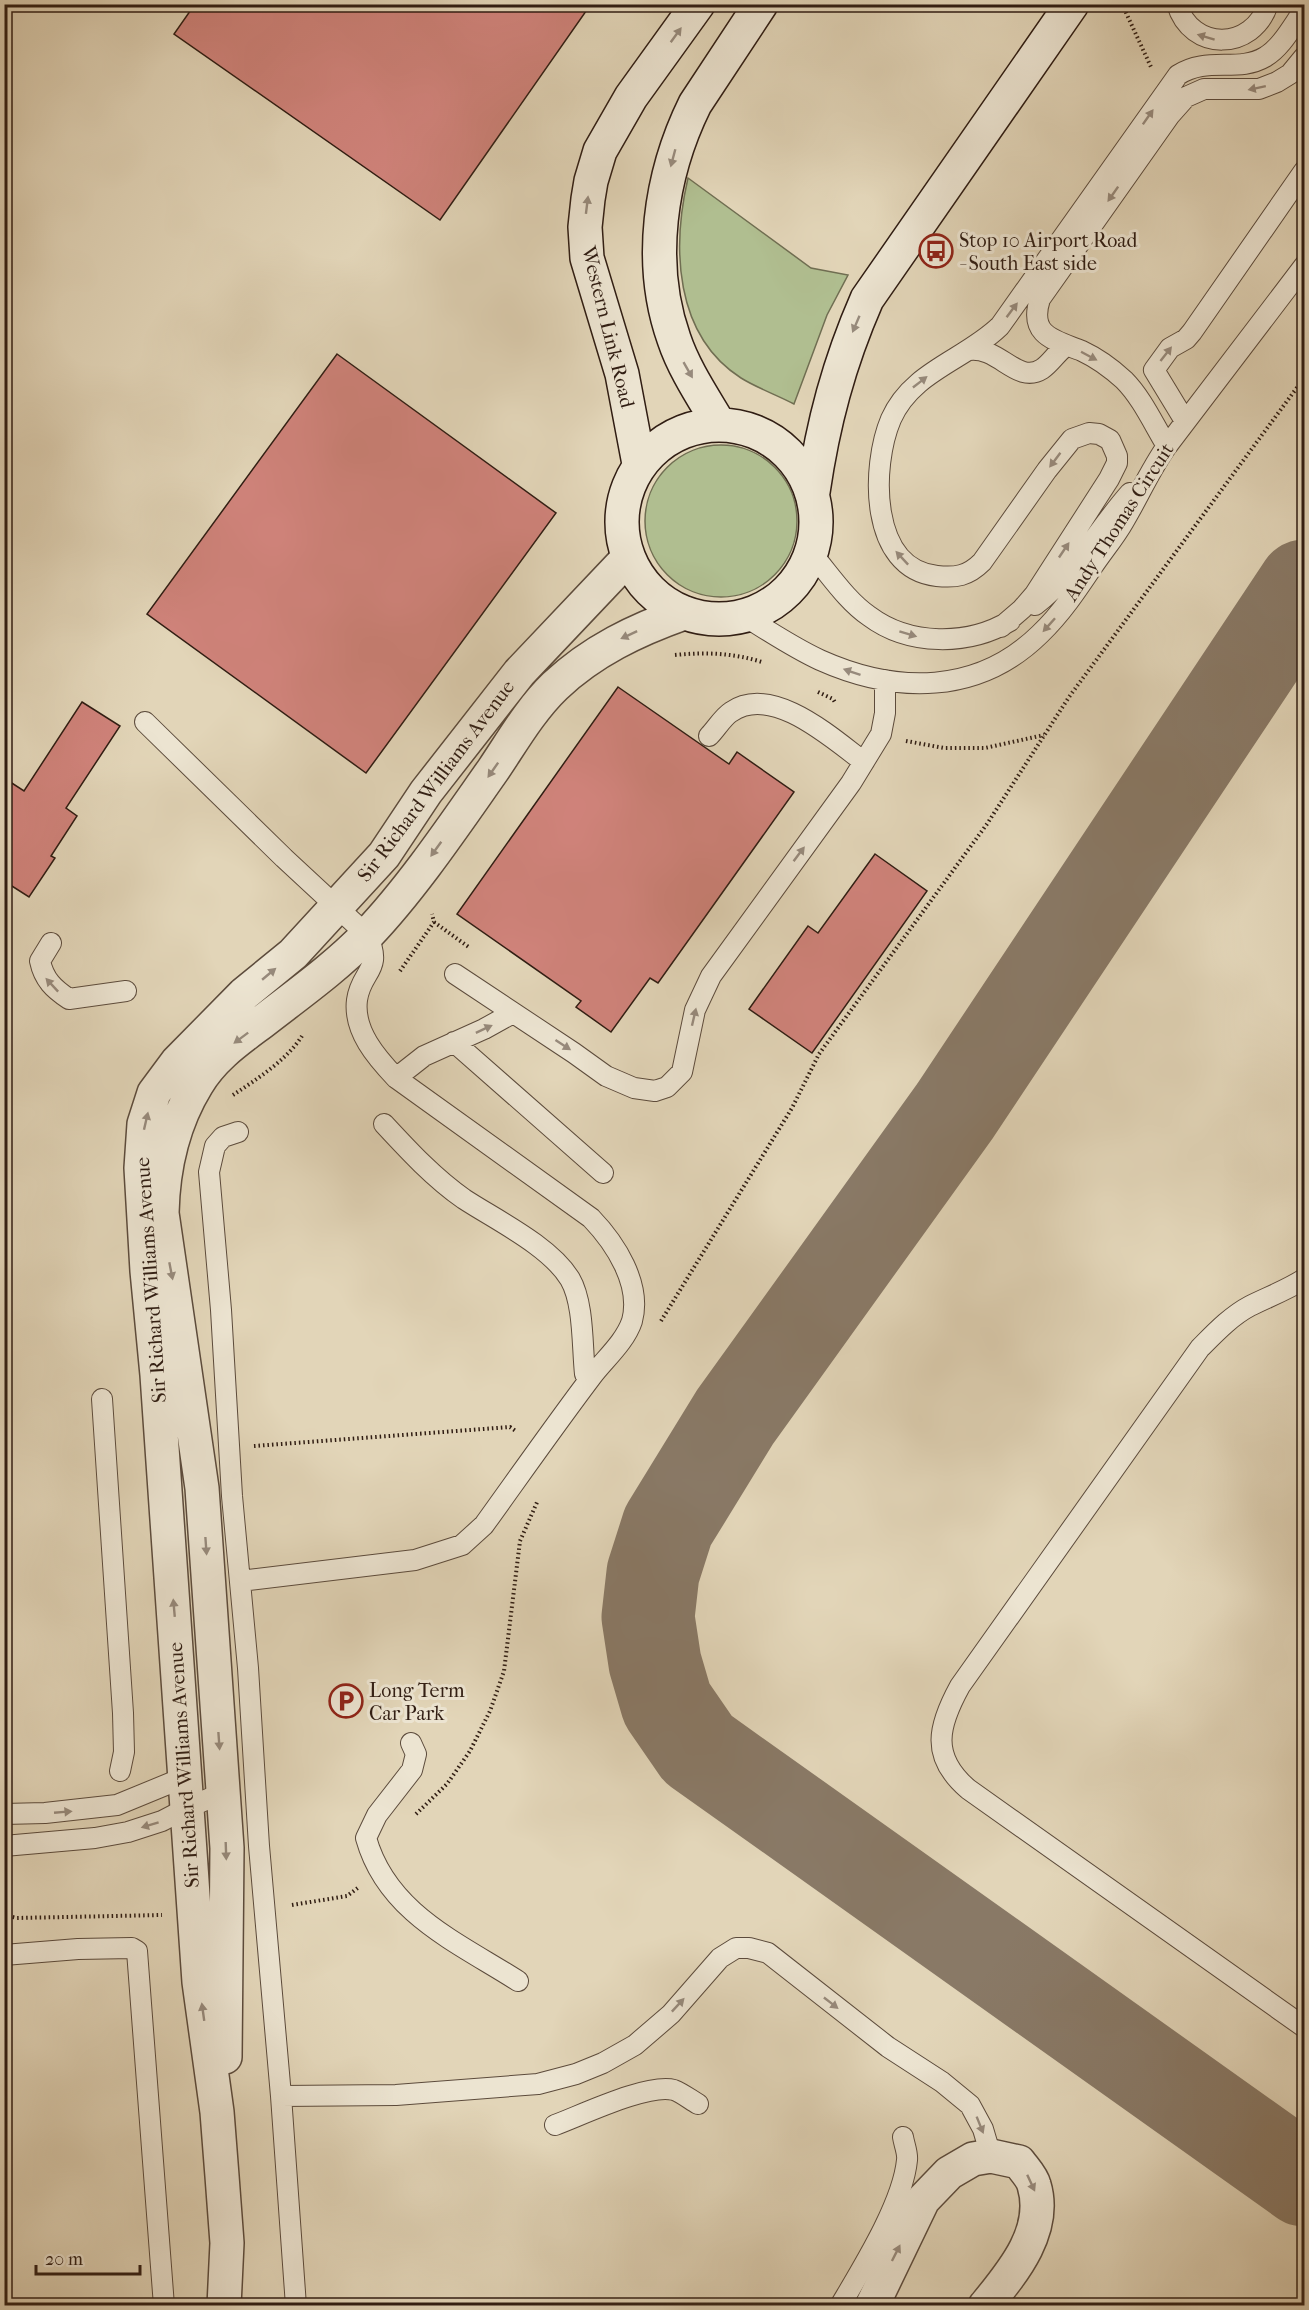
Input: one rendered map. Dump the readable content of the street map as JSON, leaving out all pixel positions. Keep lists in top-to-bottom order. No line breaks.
{"streets":{"street":["Western Link Road","Sir Richard Williams Avenue"],"lane":["Andy Thomas Circuit"]},"crossings":[["Western Link Road","Andy Thomas Circuit"],["Western Link Road","Sir Richard Williams Avenue"],["Andy Thomas Circuit","Sir Richard Williams Avenue"]],"one_way":["Andy Thomas Circuit"],"places":{"bus stop":["Stop 10 Airport Road - South East side"],"parking":["Long Term Car Park"]},"scale_bar":"20 m"}
